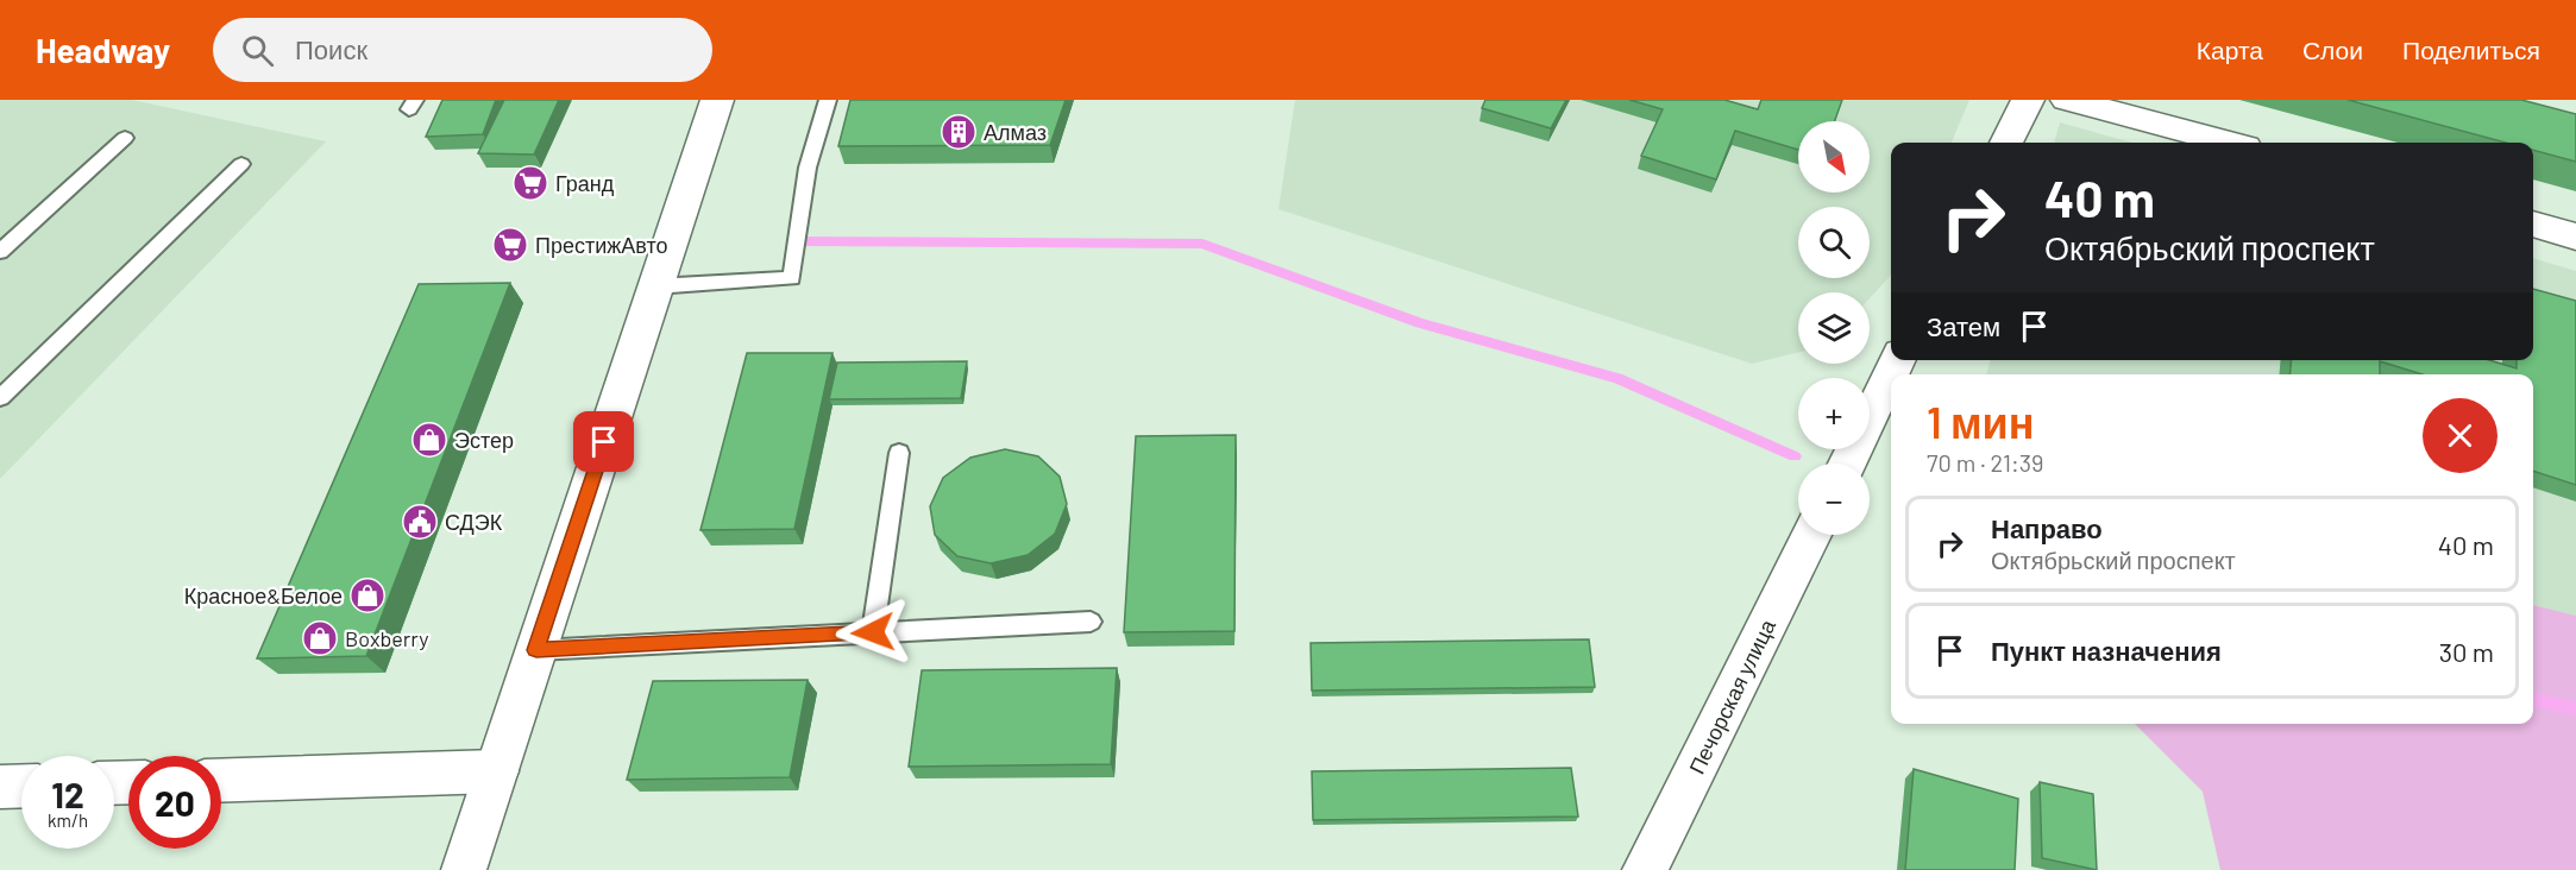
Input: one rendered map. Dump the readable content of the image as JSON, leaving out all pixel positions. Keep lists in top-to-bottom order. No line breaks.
{"streets":{"street":["Печорская улица"]},"places":{"building":["Алмаз"],"supermarket":["Гранд","ПрестижАвто"],"shop":["Эстер","Красное&Белое","Boxberry"],"public building":["СДЭК"]},"north":"bottom right","page":{"header":"Headway","search":"Поиск","nav":["Карта","Слои","Поделиться"],"map_buttons":["+","−"],"turn":["40 m","Октябрьский проспект"],"then":"Затем","heading":["1 мин","70 m · 21:39"],"list":[{"name":"Направо","note":"Октябрьский проспект","value":"40 m"},{"name":"Пункт назначения","value":"30 m"}],"speed":"12 km/h","limit":"20"}}
